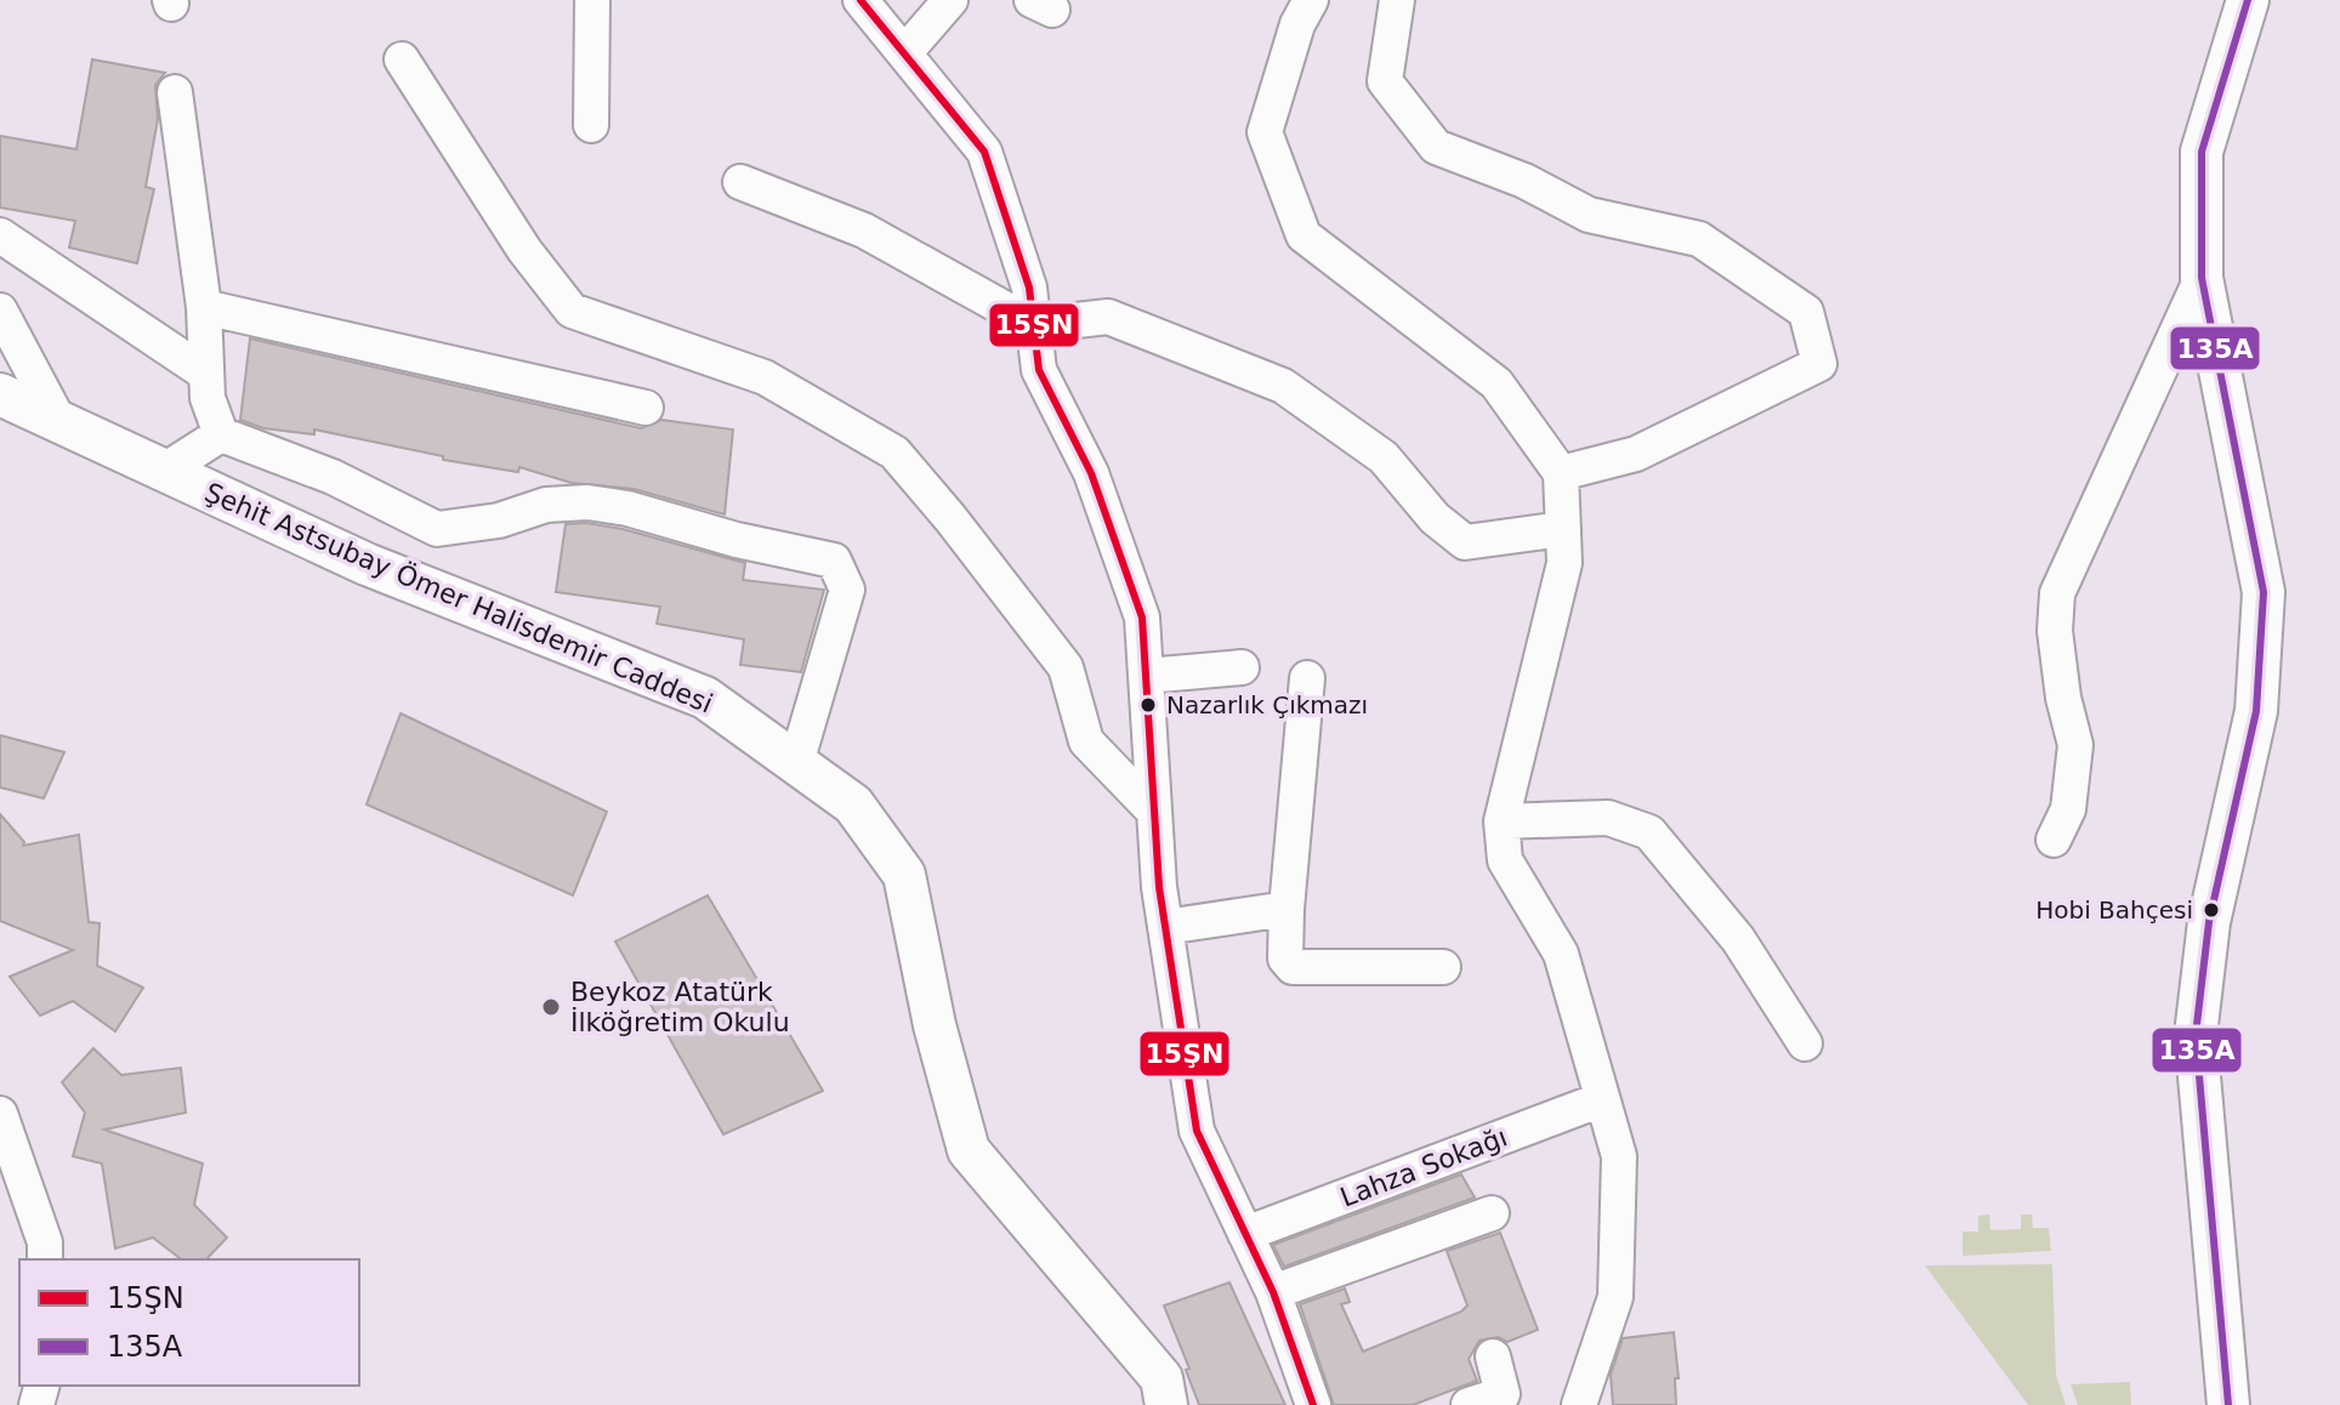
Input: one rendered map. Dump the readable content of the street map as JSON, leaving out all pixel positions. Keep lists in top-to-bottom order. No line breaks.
{"streets":{"street":["Şehit Astsubay Ömer Halisdemir Caddesi","Lahza Sokağı"]},"places":["Nazarlık Çıkmazı","Hobi Bahçesi","Beykoz Atatürk İlköğretim Okulu"],"lines":["transit line 15ŞN","transit line 135A"],"legend":["15ŞN","135A"]}
